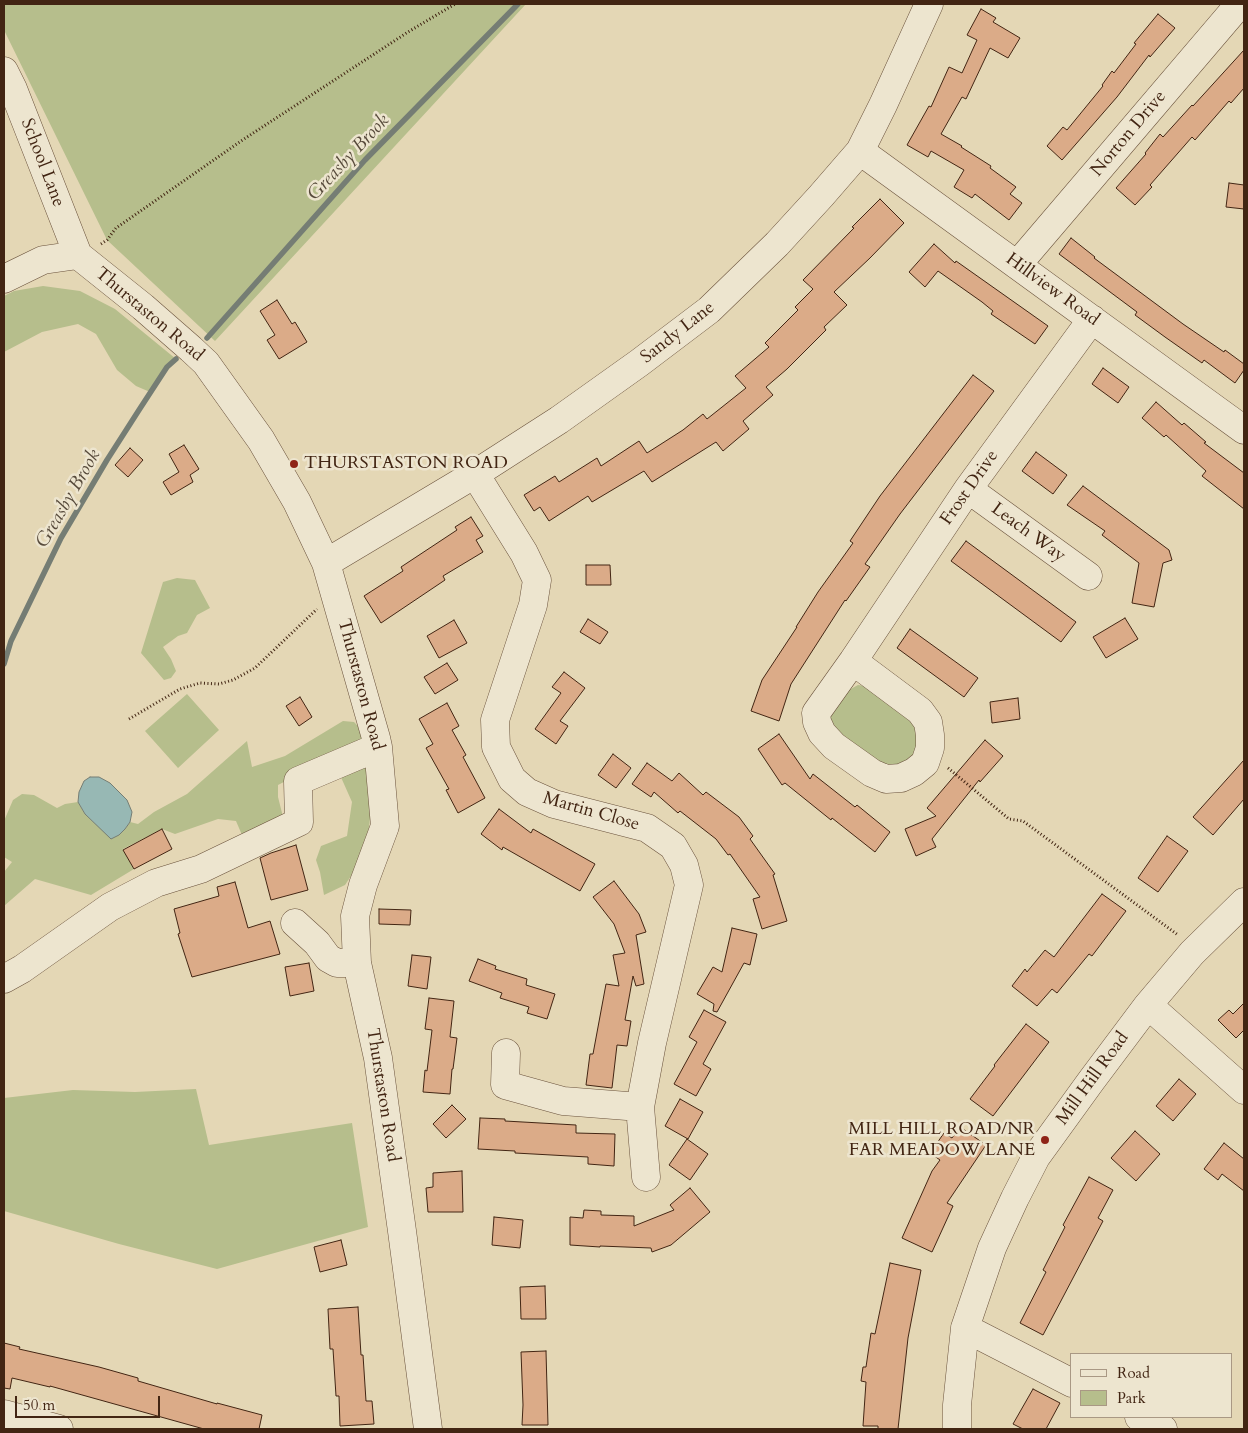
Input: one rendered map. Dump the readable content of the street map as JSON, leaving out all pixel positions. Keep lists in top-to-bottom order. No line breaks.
{"streets":{"street":["Norton Drive","School Lane","Hillview Road","Thurstaston Road","Sandy Lane","Frost Drive","Leach Way","Martin Close","Mill Hill Road"]},"crossings":[["Norton Drive","Hillview Road"],["School Lane","Thurstaston Road"],["Hillview Road","Sandy Lane"],["Hillview Road","Frost Drive"],["Thurstaston Road","Sandy Lane"],["Sandy Lane","Martin Close"],["Frost Drive","Leach Way"]],"water":["Greasby Brook"],"places":["THURSTASTON ROAD","MILL HILL ROAD/NR FAR MEADOW LANE"],"legend":["Road","Park"],"scale_bar":"50 m"}
